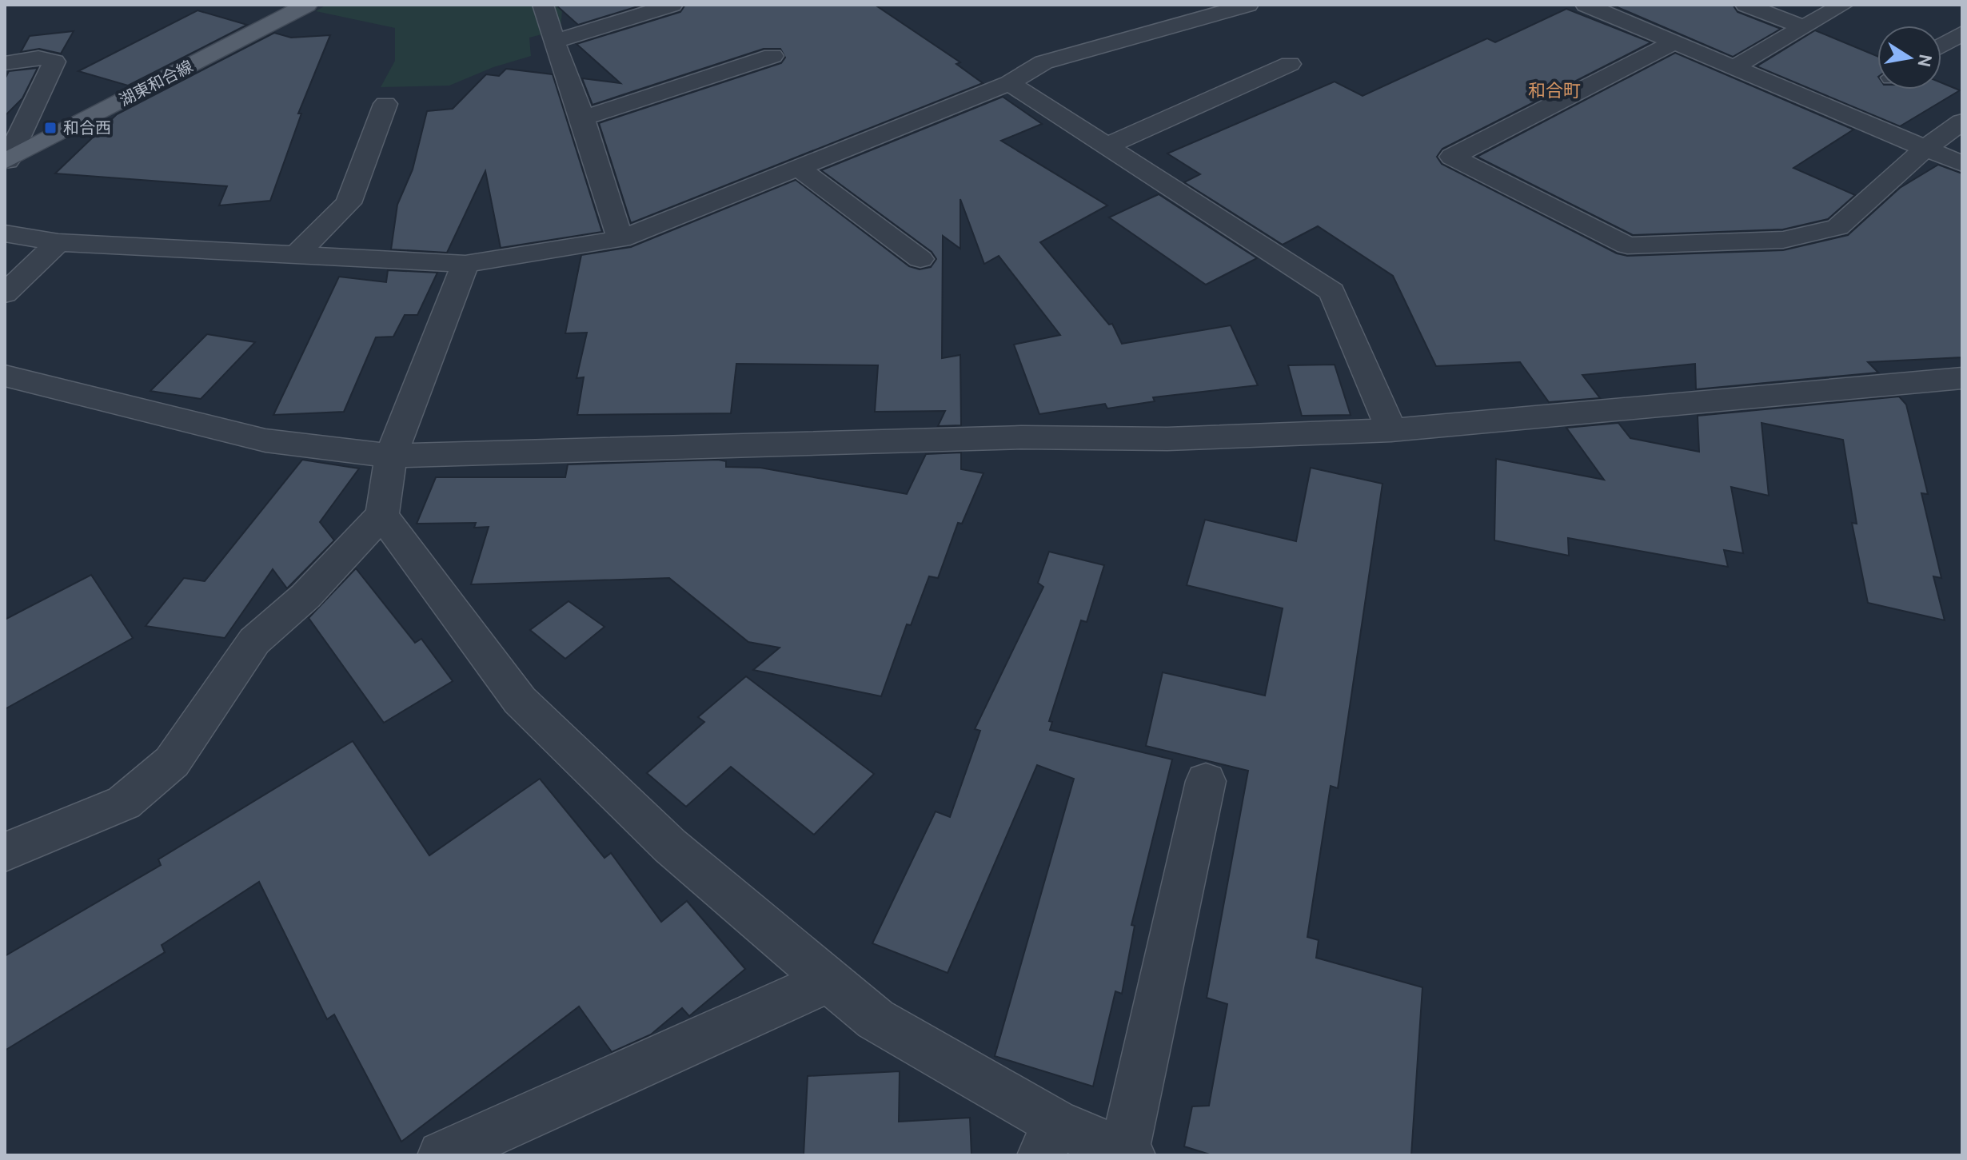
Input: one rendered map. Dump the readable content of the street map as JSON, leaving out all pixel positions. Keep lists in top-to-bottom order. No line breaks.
{"streets":{"main road":["湖東和合線"]},"districts":["和合町"],"places":{"transit":["和合西"]},"north":"right"}
